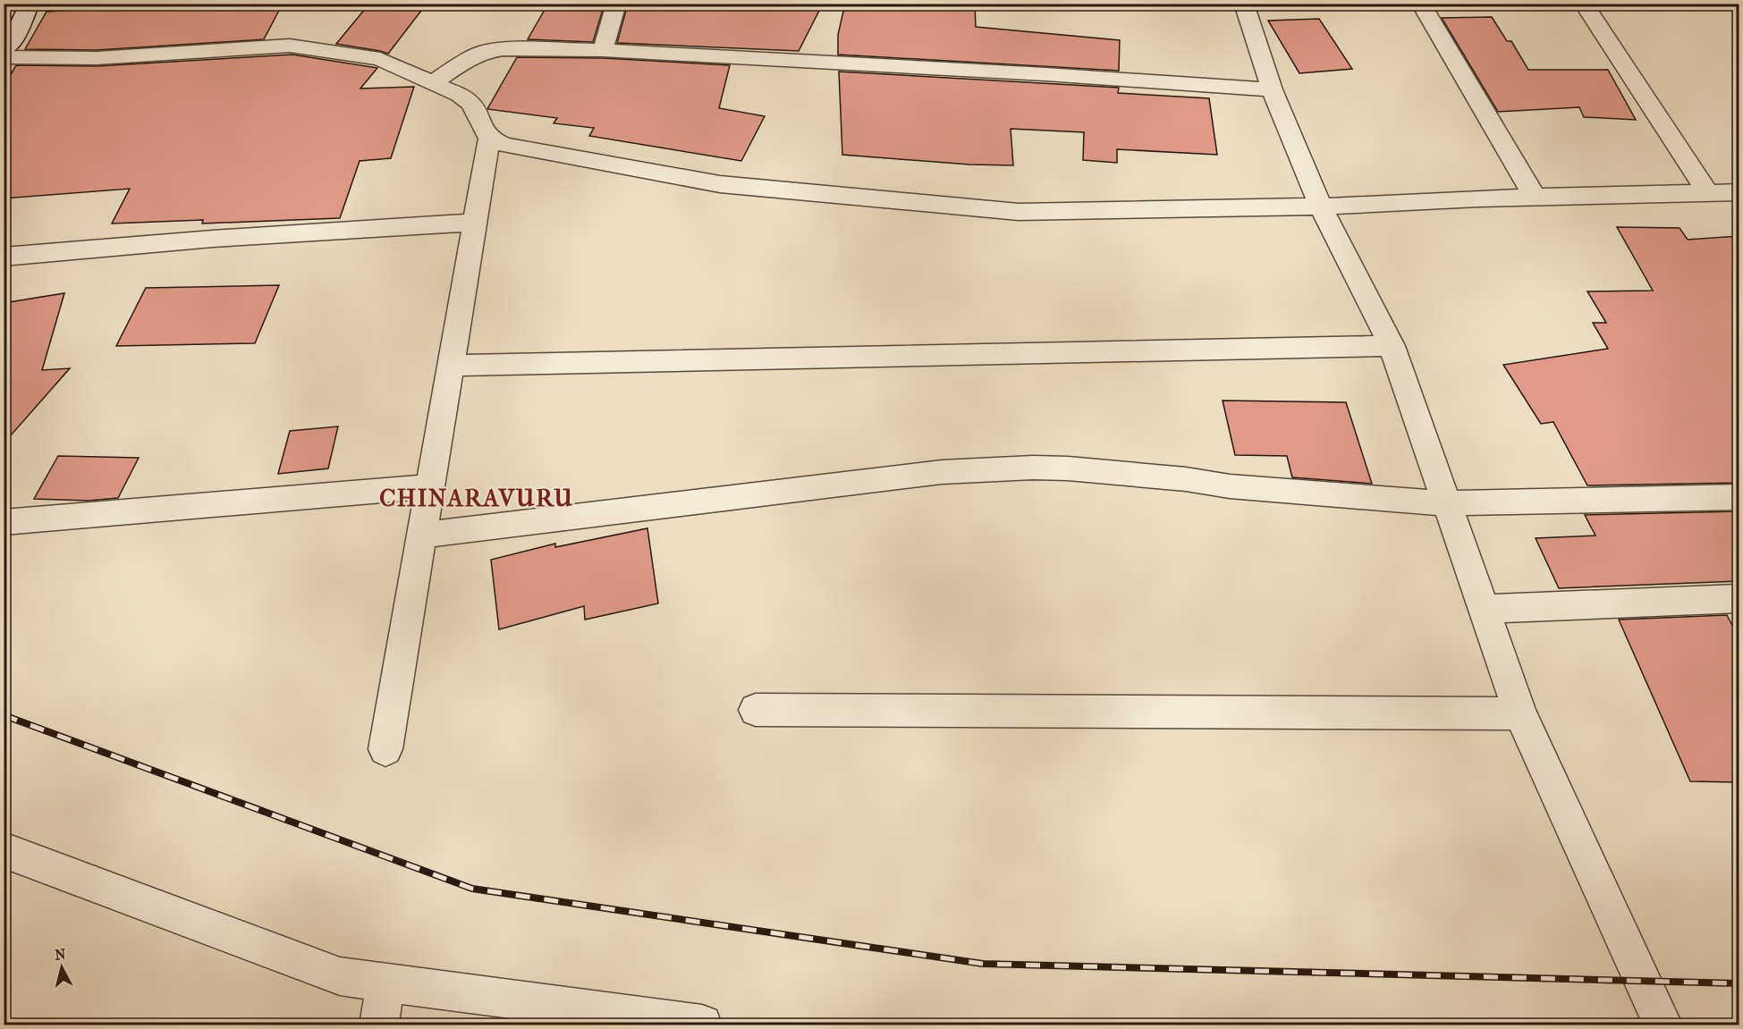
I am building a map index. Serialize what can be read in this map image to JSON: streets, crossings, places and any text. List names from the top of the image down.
{
  "districts": ["CHINARAVURU"],
  "north": "top"
}
